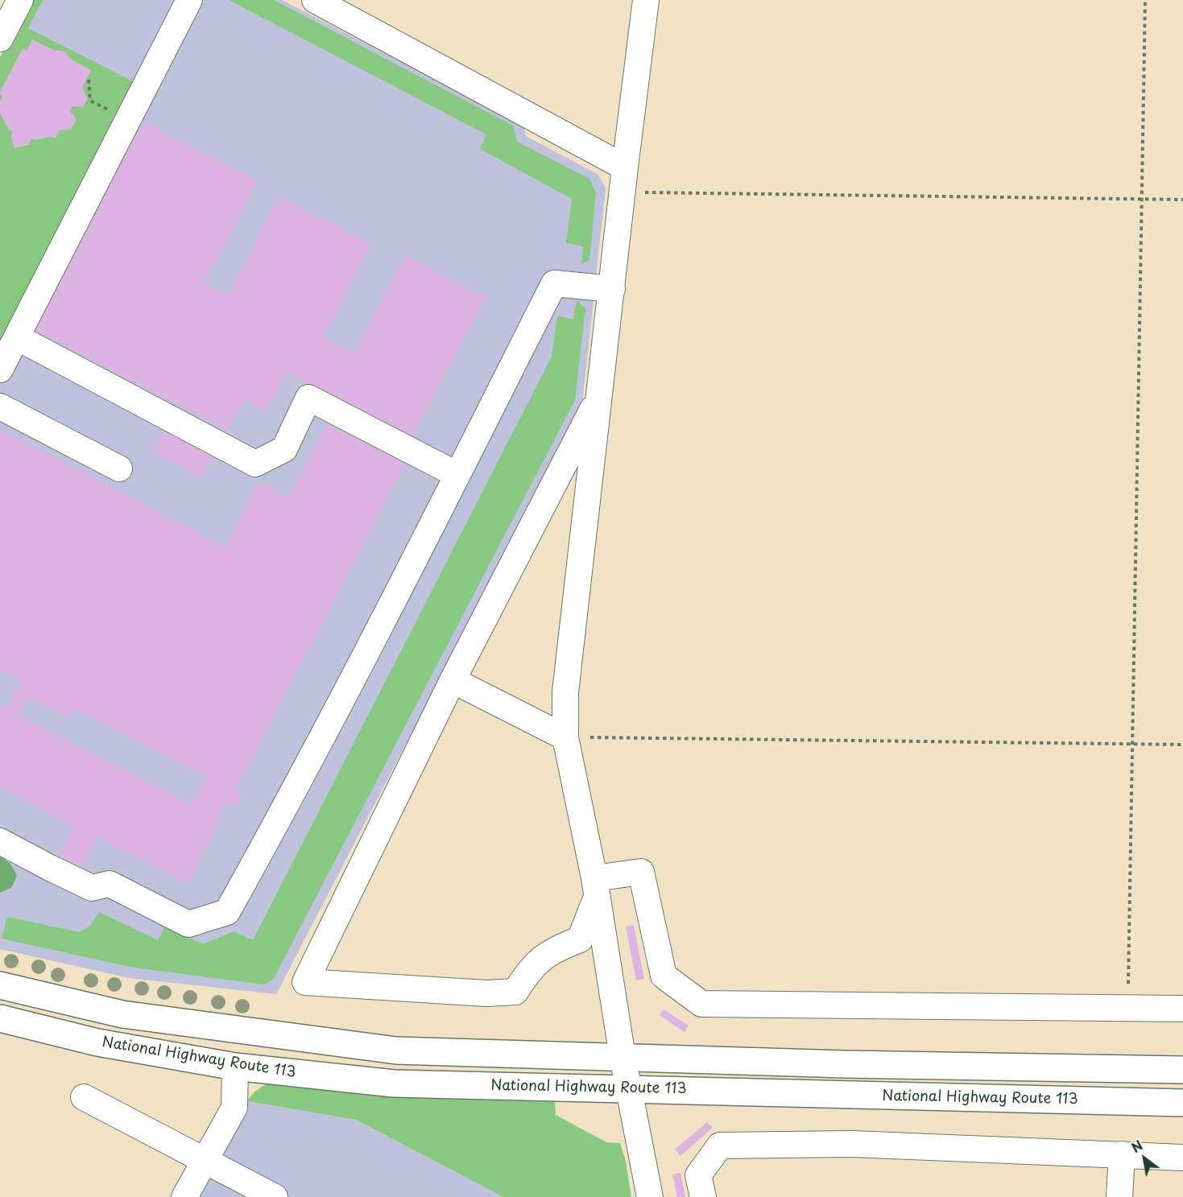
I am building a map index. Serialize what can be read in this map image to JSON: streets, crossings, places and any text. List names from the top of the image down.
{
  "streets": {
    "highway": ["National Highway Route 113"]
  },
  "north": "top left"
}
